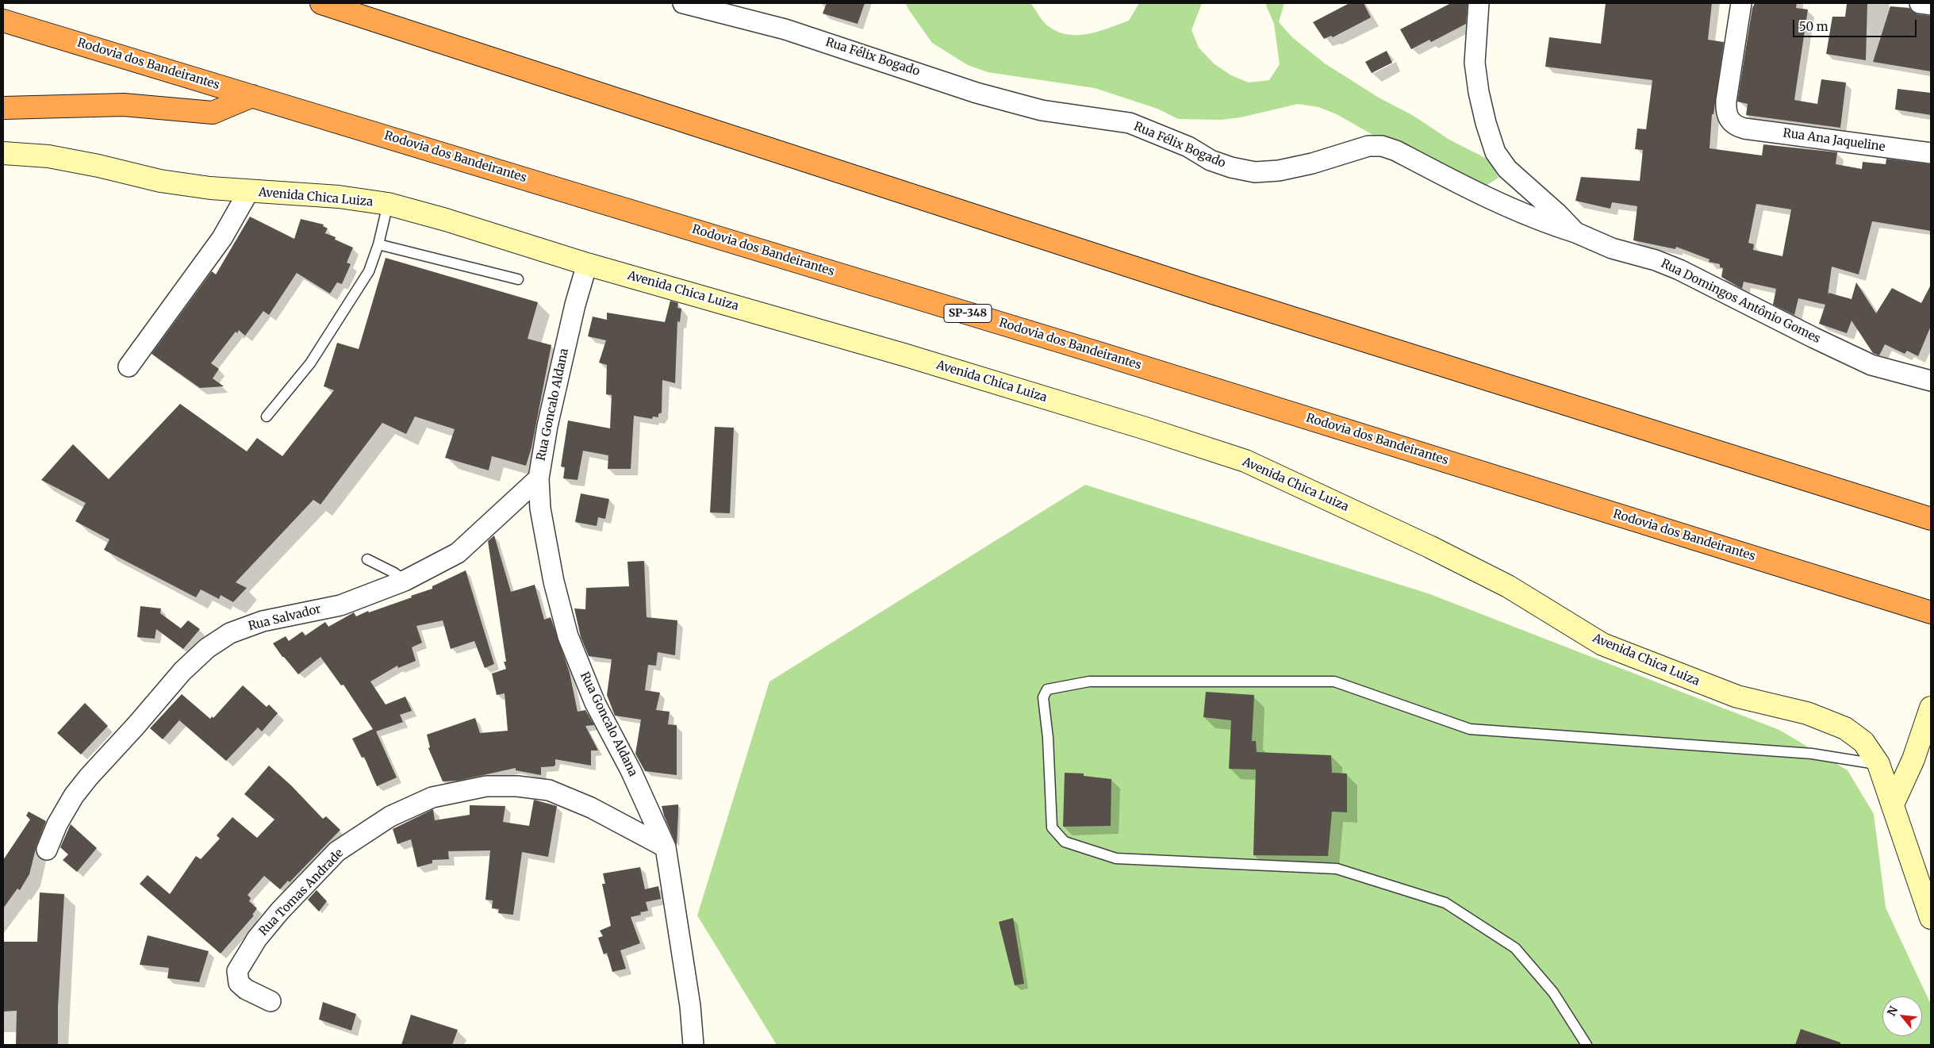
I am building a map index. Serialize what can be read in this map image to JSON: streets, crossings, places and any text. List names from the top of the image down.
{
  "streets": {
    "highway": ["Rodovia dos Bandeirantes", "SP-348"],
    "main road": ["Avenida Chica Luiza"],
    "street": [
      "Rua Félix Bogado",
      "Rua Ana Jaqueline",
      "Rua Domingos Antônio Gomes",
      "Rua Goncalo Aldana",
      "Rua Salvador",
      "Rua Tomas Andrade"
    ]
  },
  "crossings": [
    ["Rua Félix Bogado", "Rua Domingos Antônio Gomes"],
    ["Avenida Chica Luiza", "Rua Goncalo Aldana"],
    ["Rua Goncalo Aldana", "Rua Salvador"],
    ["Rua Goncalo Aldana", "Rua Tomas Andrade"]
  ],
  "scale_bar": "50 m",
  "north": "top left"
}
